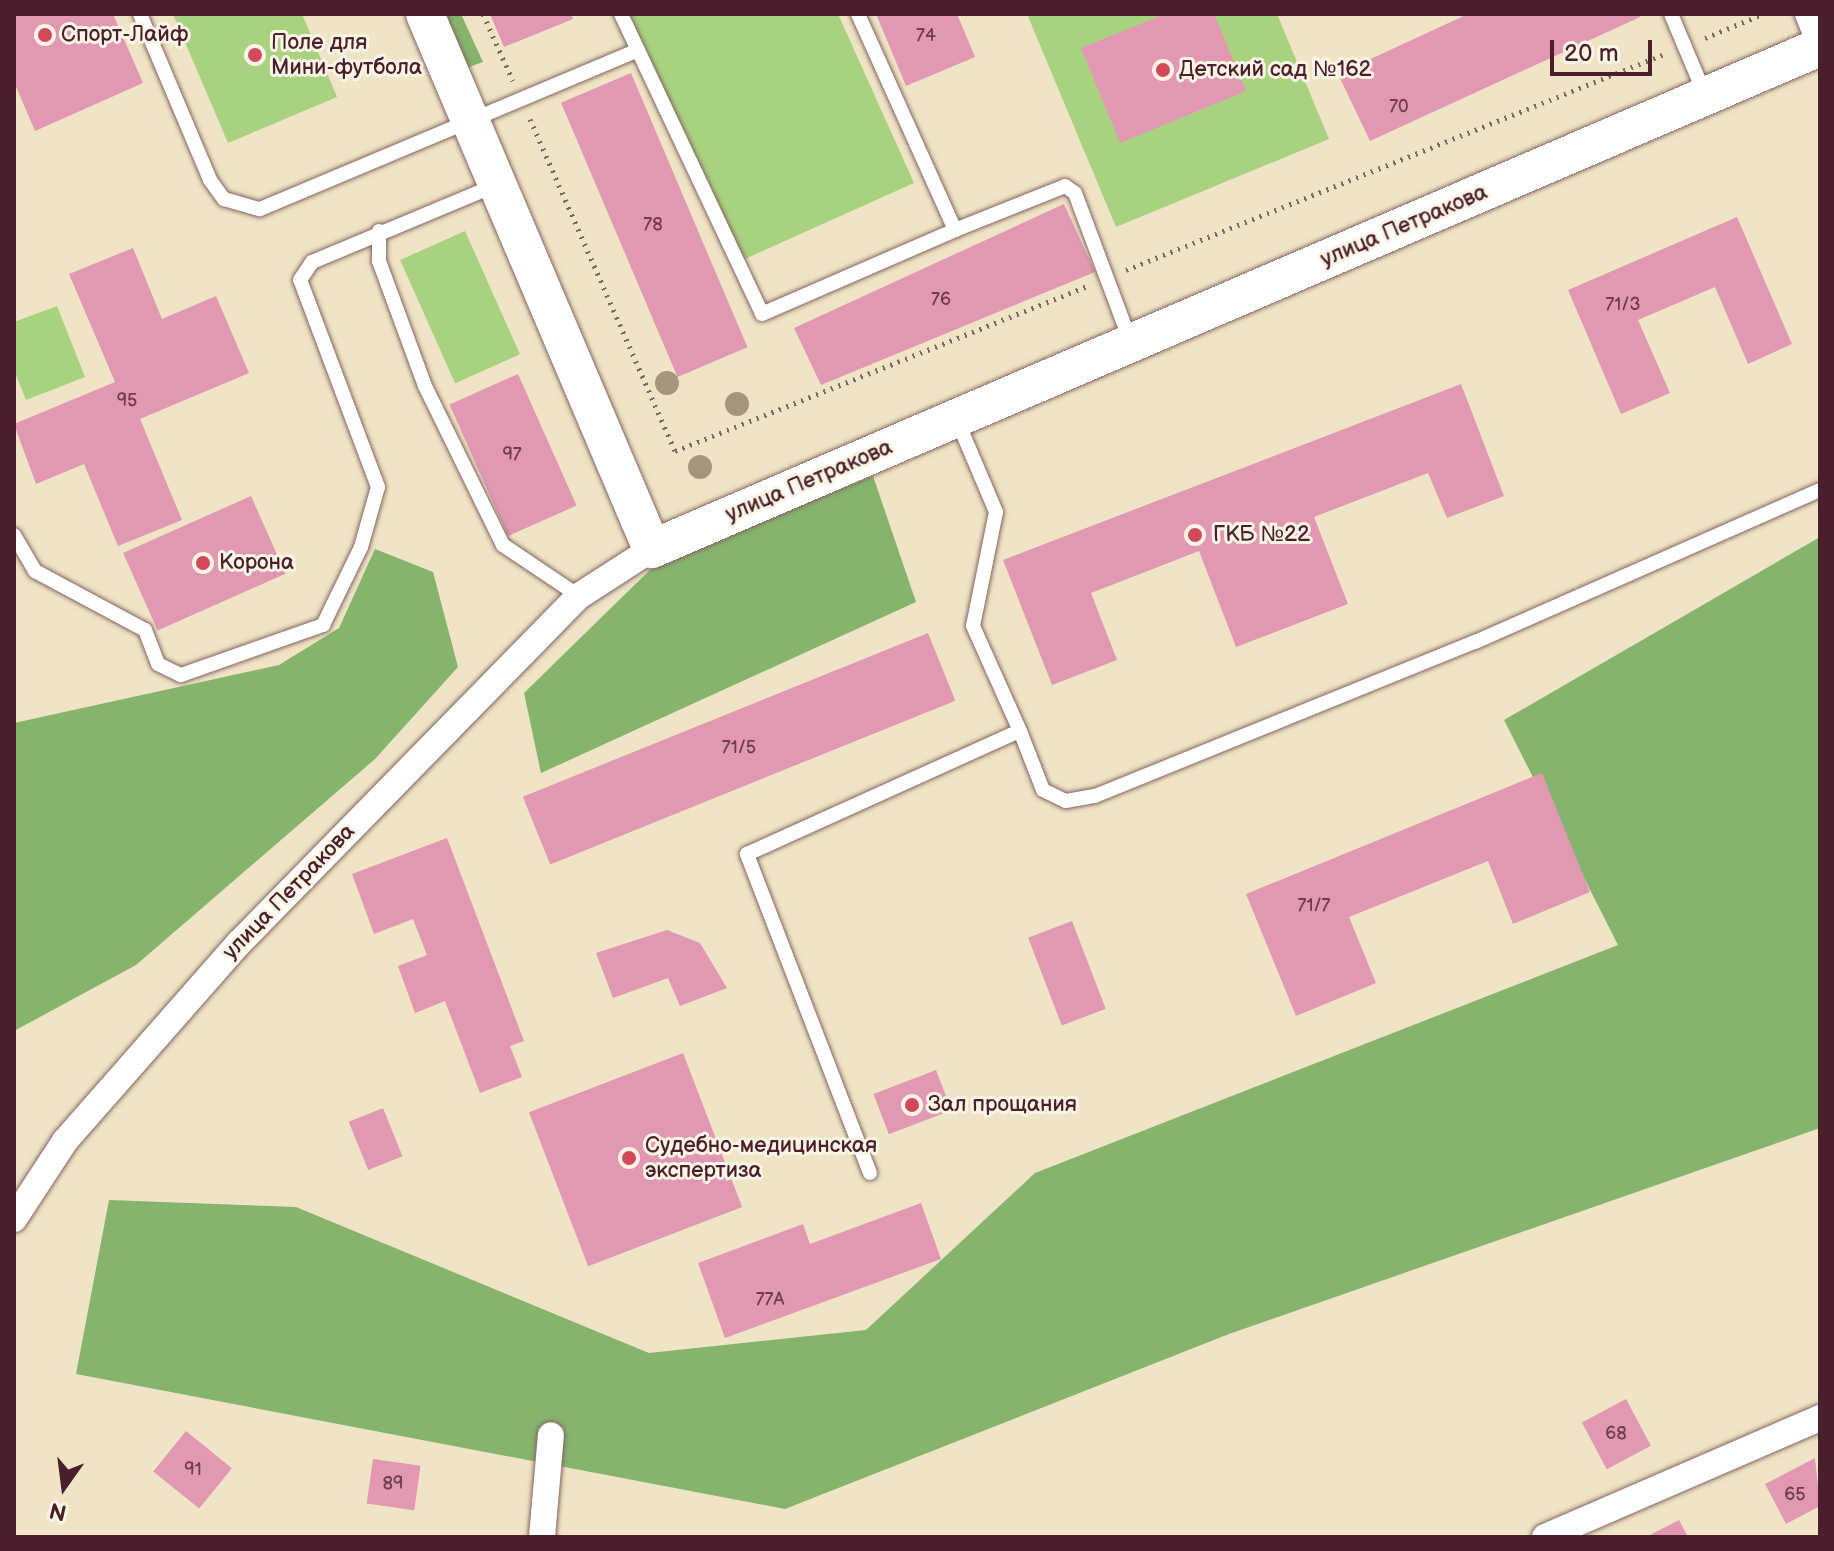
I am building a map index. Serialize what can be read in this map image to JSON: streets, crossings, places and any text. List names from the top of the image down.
{
  "streets": {
    "street": ["улица Петракова"]
  },
  "places": [
    "Спорт-Лайф",
    "Поле для Мини-футбола",
    "Детский сад №162",
    "ГКБ №22",
    "Корона",
    "Зал прощания",
    "Судебно-медицинская экспертиза"
  ],
  "house_numbers": [
    "74",
    "70",
    "78",
    "76",
    "71/3",
    "95",
    "97",
    "71/5",
    "71/7",
    "77А",
    "68",
    "91",
    "89",
    "65"
  ],
  "scale_bar": "20 m",
  "north": "bottom"
}
